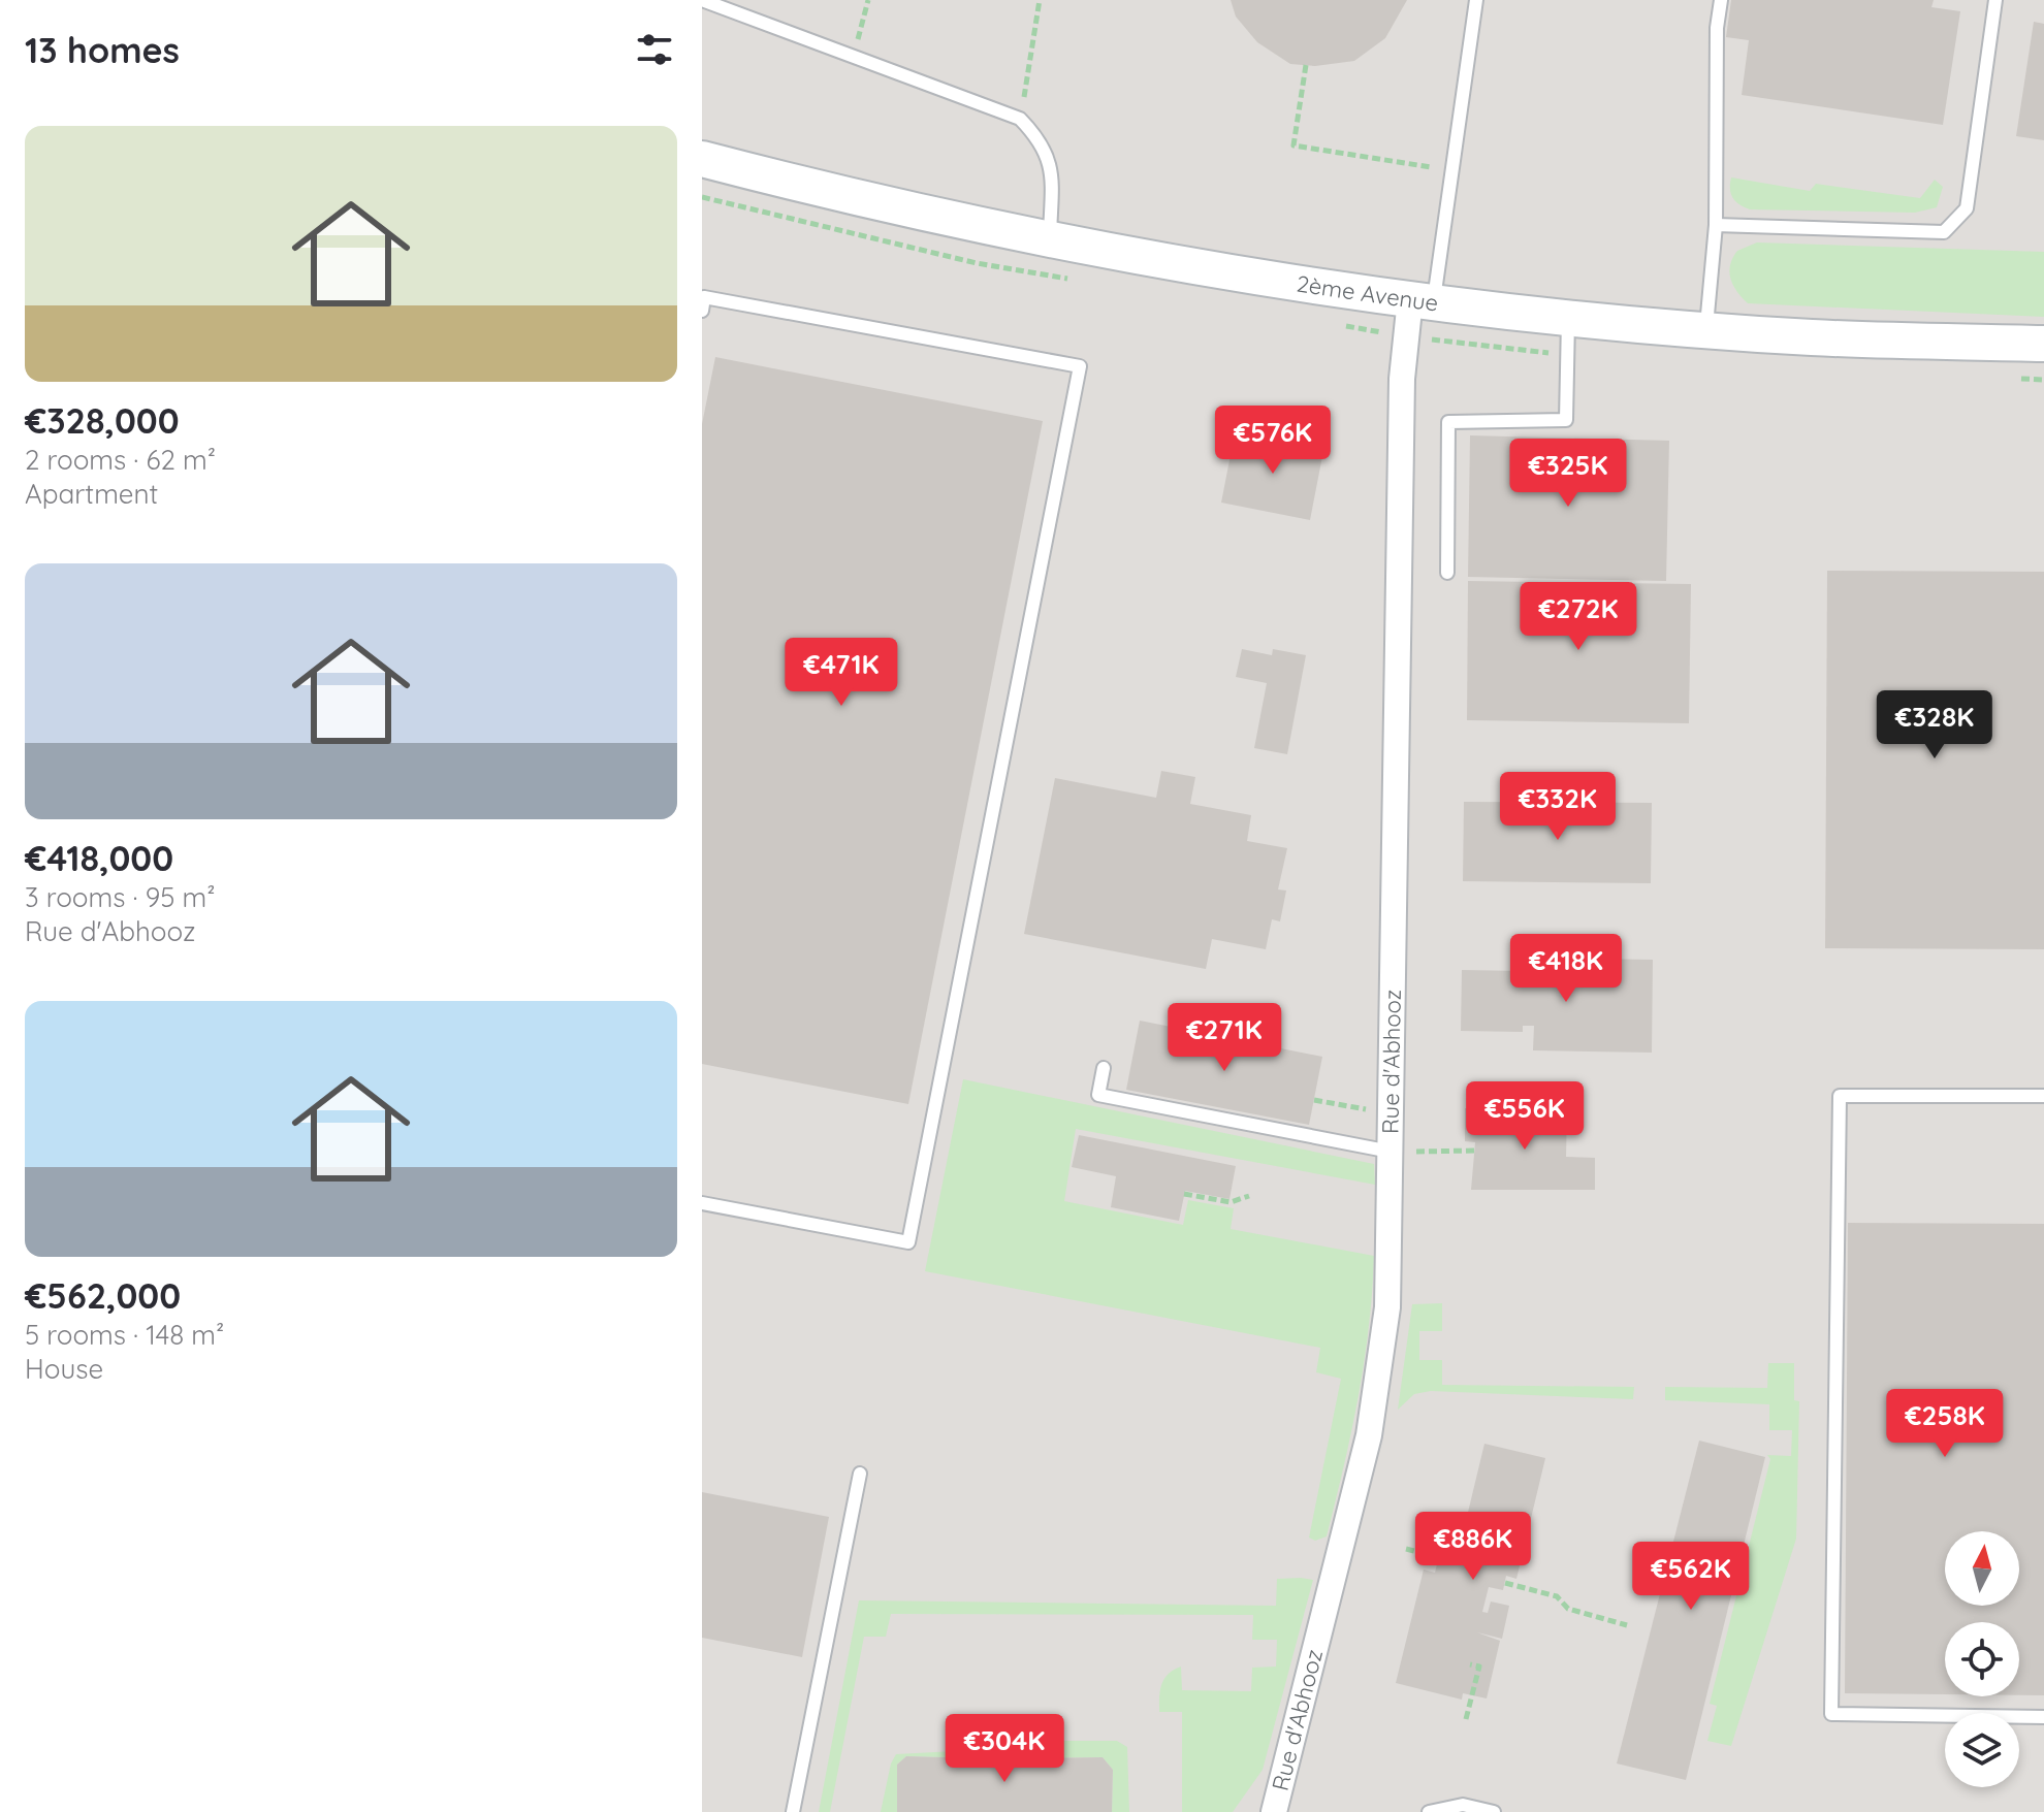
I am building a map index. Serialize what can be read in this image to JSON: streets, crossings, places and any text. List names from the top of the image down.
{
  "streets": {
    "street": ["2ème Avenue", "Rue d'Abhooz"]
  },
  "crossings": [
    ["2ème Avenue", "Rue d'Abhooz"]
  ],
  "north": "top",
  "page": {
    "heading": "13 homes",
    "list": [
      {
        "name": "€328,000",
        "note": "2 rooms · 62 m² · Apartment"
      },
      {
        "name": "€418,000",
        "note": "3 rooms · 95 m² · Rue d'Abhooz"
      },
      {
        "name": "€562,000",
        "note": "5 rooms · 148 m² · House"
      }
    ],
    "price": [
      "€576K",
      "€325K",
      "€272K",
      "€471K",
      "€328K",
      "€332K",
      "€418K",
      "€271K",
      "€556K",
      "€258K",
      "€886K",
      "€562K",
      "€304K"
    ]
  }
}
